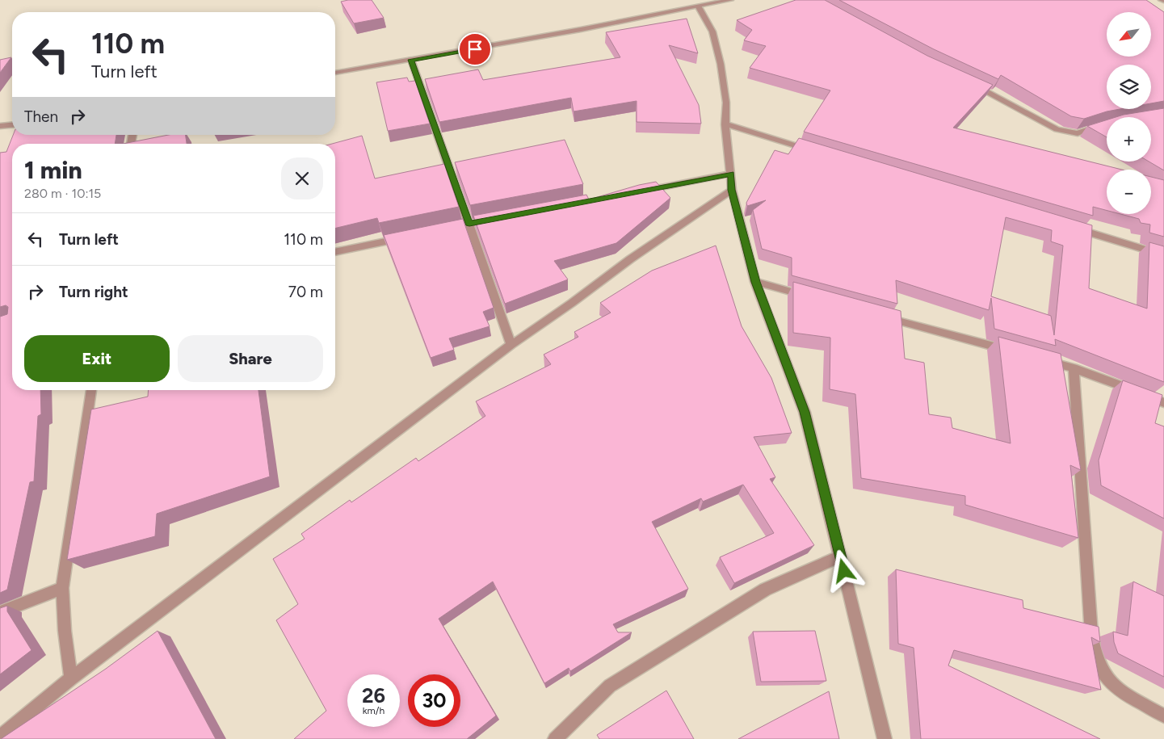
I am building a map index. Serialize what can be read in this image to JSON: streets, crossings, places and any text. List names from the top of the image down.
{
  "north": "bottom left",
  "page": {
    "map_buttons": ["+", "−"],
    "turn": ["110 m", "Turn left"],
    "then": "Then",
    "heading": ["1 min", "280 m · 10:15"],
    "list": [
      {
        "name": "Turn left",
        "value": "110 m"
      },
      {
        "name": "Turn right",
        "value": "70 m"
      }
    ],
    "buttons": ["Exit", "Share"],
    "speed": "26 km/h",
    "limit": "30"
  }
}
